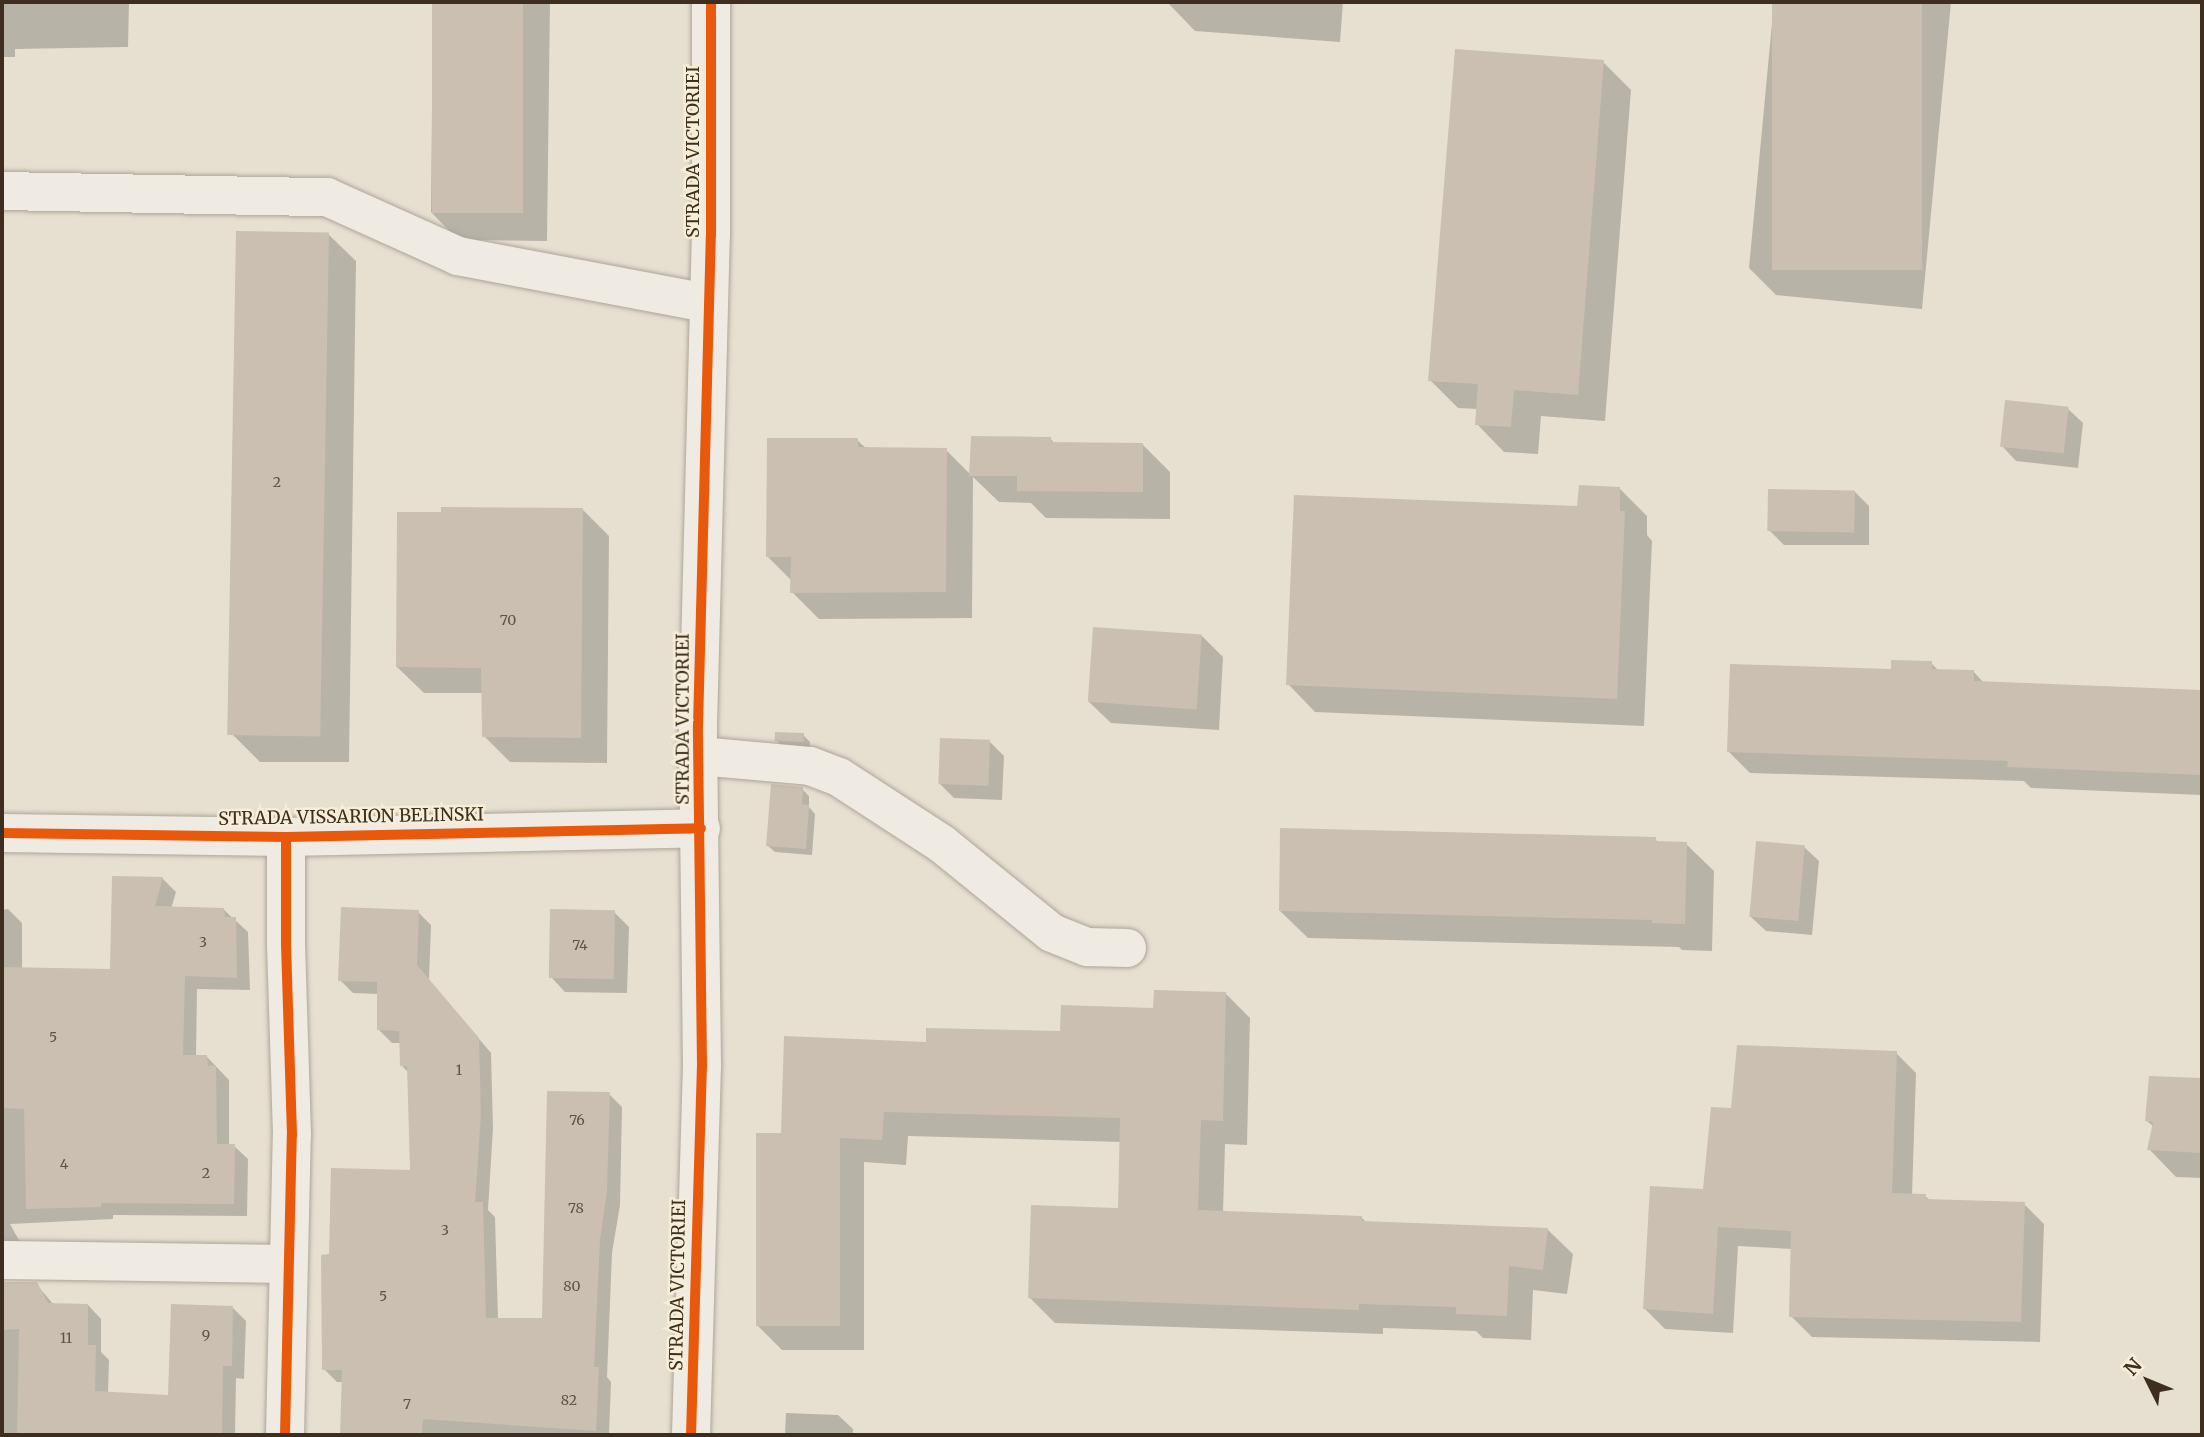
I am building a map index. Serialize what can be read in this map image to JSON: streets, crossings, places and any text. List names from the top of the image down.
{
  "streets": {
    "street": ["STRADA VICTORIEI", "STRADA VISSARION BELINSKI"]
  },
  "crossings": [
    ["STRADA VICTORIEI", "STRADA VISSARION BELINSKI"]
  ],
  "house_numbers": [
    "2",
    "70",
    "3",
    "74",
    "5",
    "1",
    "76",
    "4",
    "2",
    "78",
    "3",
    "80",
    "5",
    "9",
    "11",
    "82",
    "7"
  ],
  "north": "top left"
}
